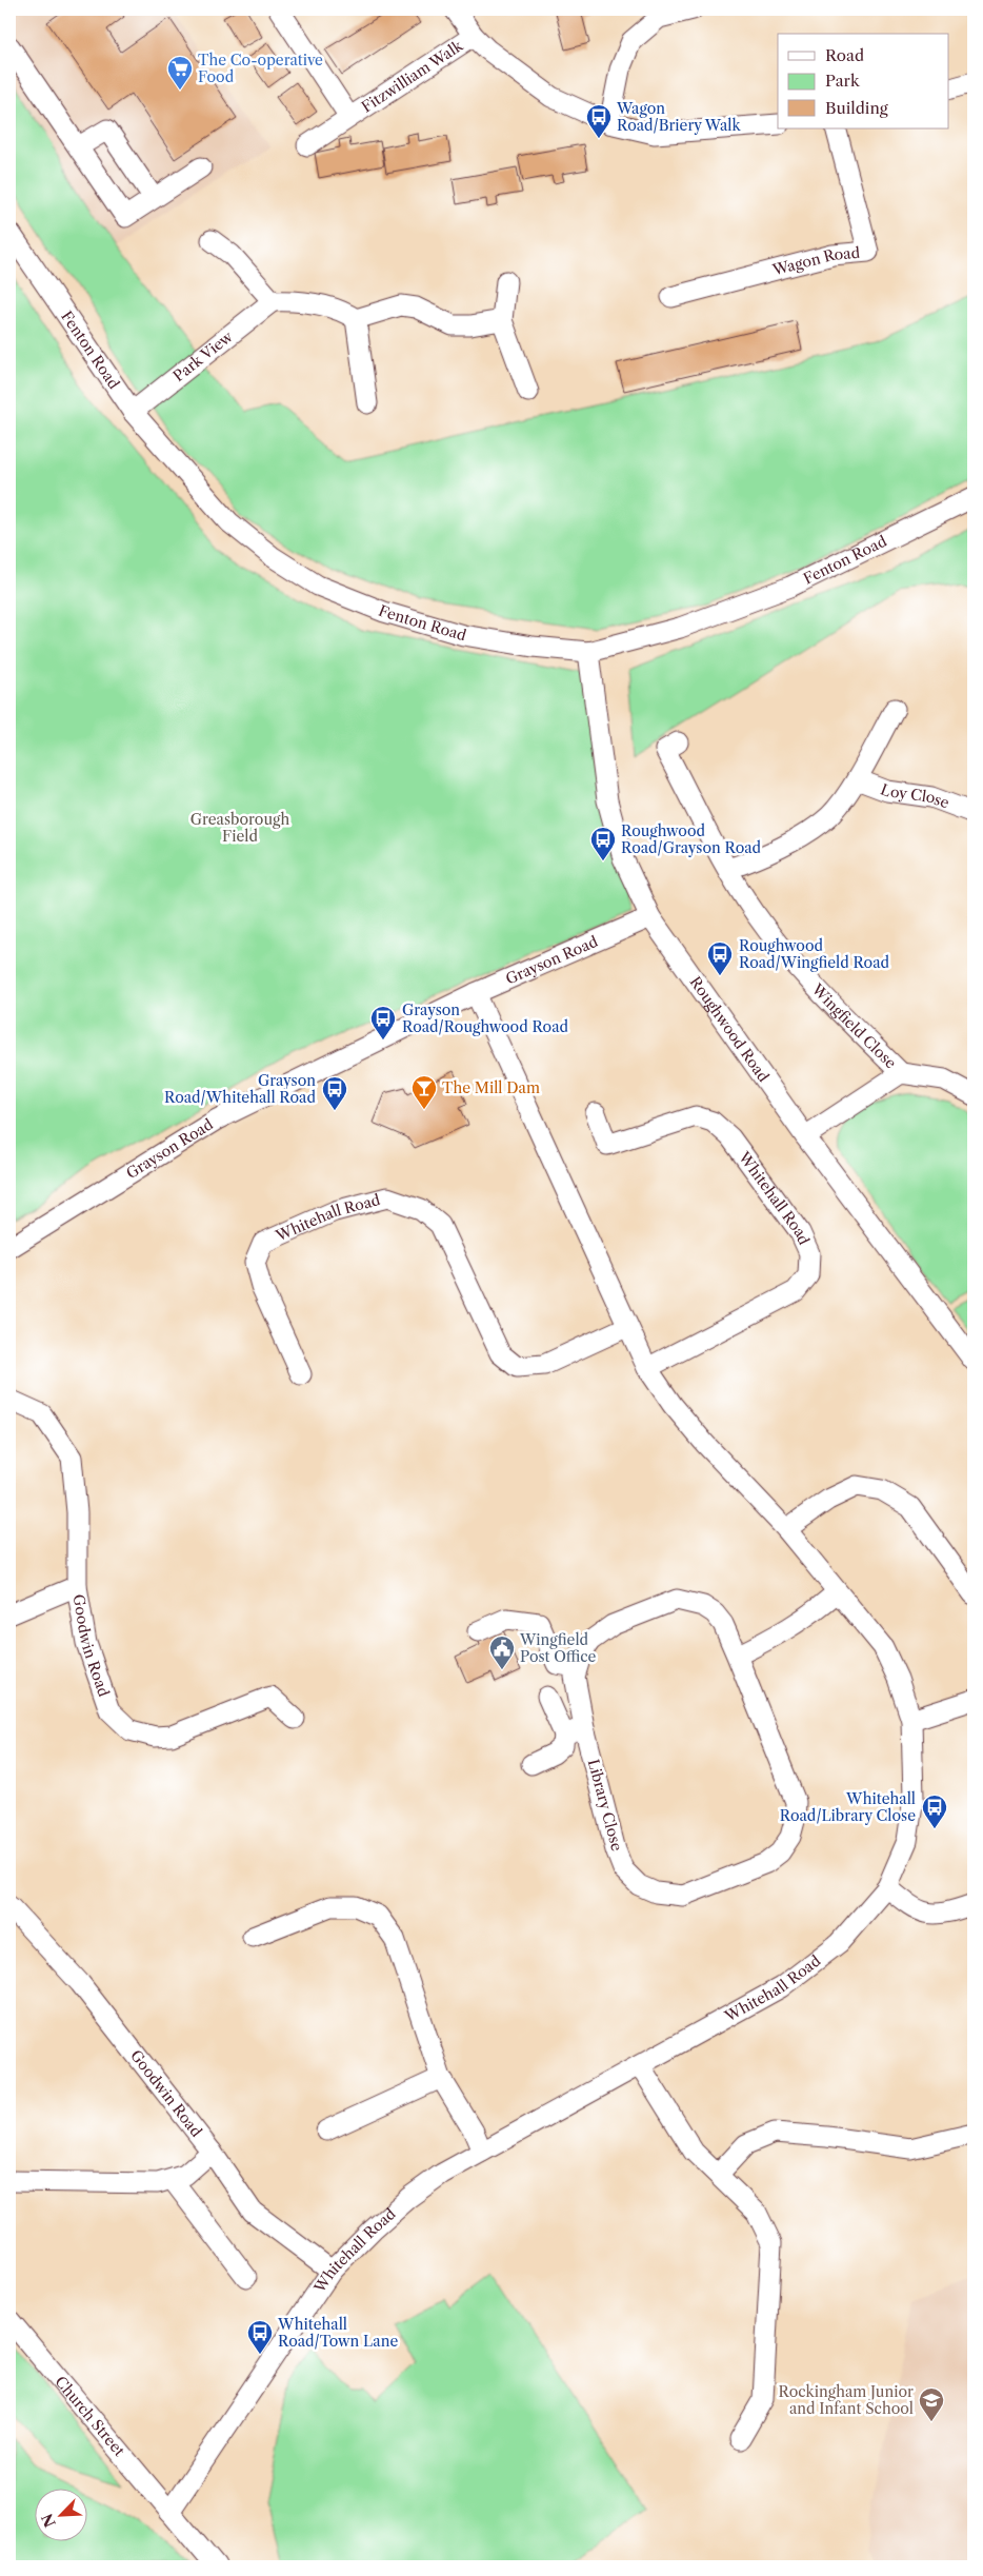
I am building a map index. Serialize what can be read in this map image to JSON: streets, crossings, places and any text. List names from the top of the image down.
{
  "streets": {
    "street": [
      "Fitzwilliam Walk",
      "Wagon Road",
      "Fenton Road",
      "Park View",
      "Loy Close",
      "Grayson Road",
      "Wingfield Close",
      "Roughwood Road",
      "Whitehall Road",
      "Goodwin Road",
      "Library Close",
      "Church Street"
    ]
  },
  "crossings": [
    ["Fenton Road", "Park View"],
    ["Fenton Road", "Roughwood Road"],
    ["Grayson Road", "Roughwood Road"],
    ["Grayson Road", "Whitehall Road"],
    ["Whitehall Road", "Goodwin Road"],
    ["Whitehall Road", "Church Street"]
  ],
  "parks": ["Greasborough Field"],
  "places": {
    "supermarket": ["The Co-operative Food"],
    "bus stop": [
      "Wagon Road/Briery Walk",
      "Roughwood Road/Grayson Road",
      "Roughwood Road/Wingfield Road",
      "Grayson Road/Roughwood Road",
      "Grayson Road/Whitehall Road",
      "Whitehall Road/Library Close",
      "Whitehall Road/Town Lane"
    ],
    "bar": ["The Mill Dam"],
    "public building": ["Wingfield Post Office"],
    "school or university": ["Rockingham Junior and Infant School"]
  },
  "legend": ["Road", "Park", "Building"],
  "north": "bottom left"
}
